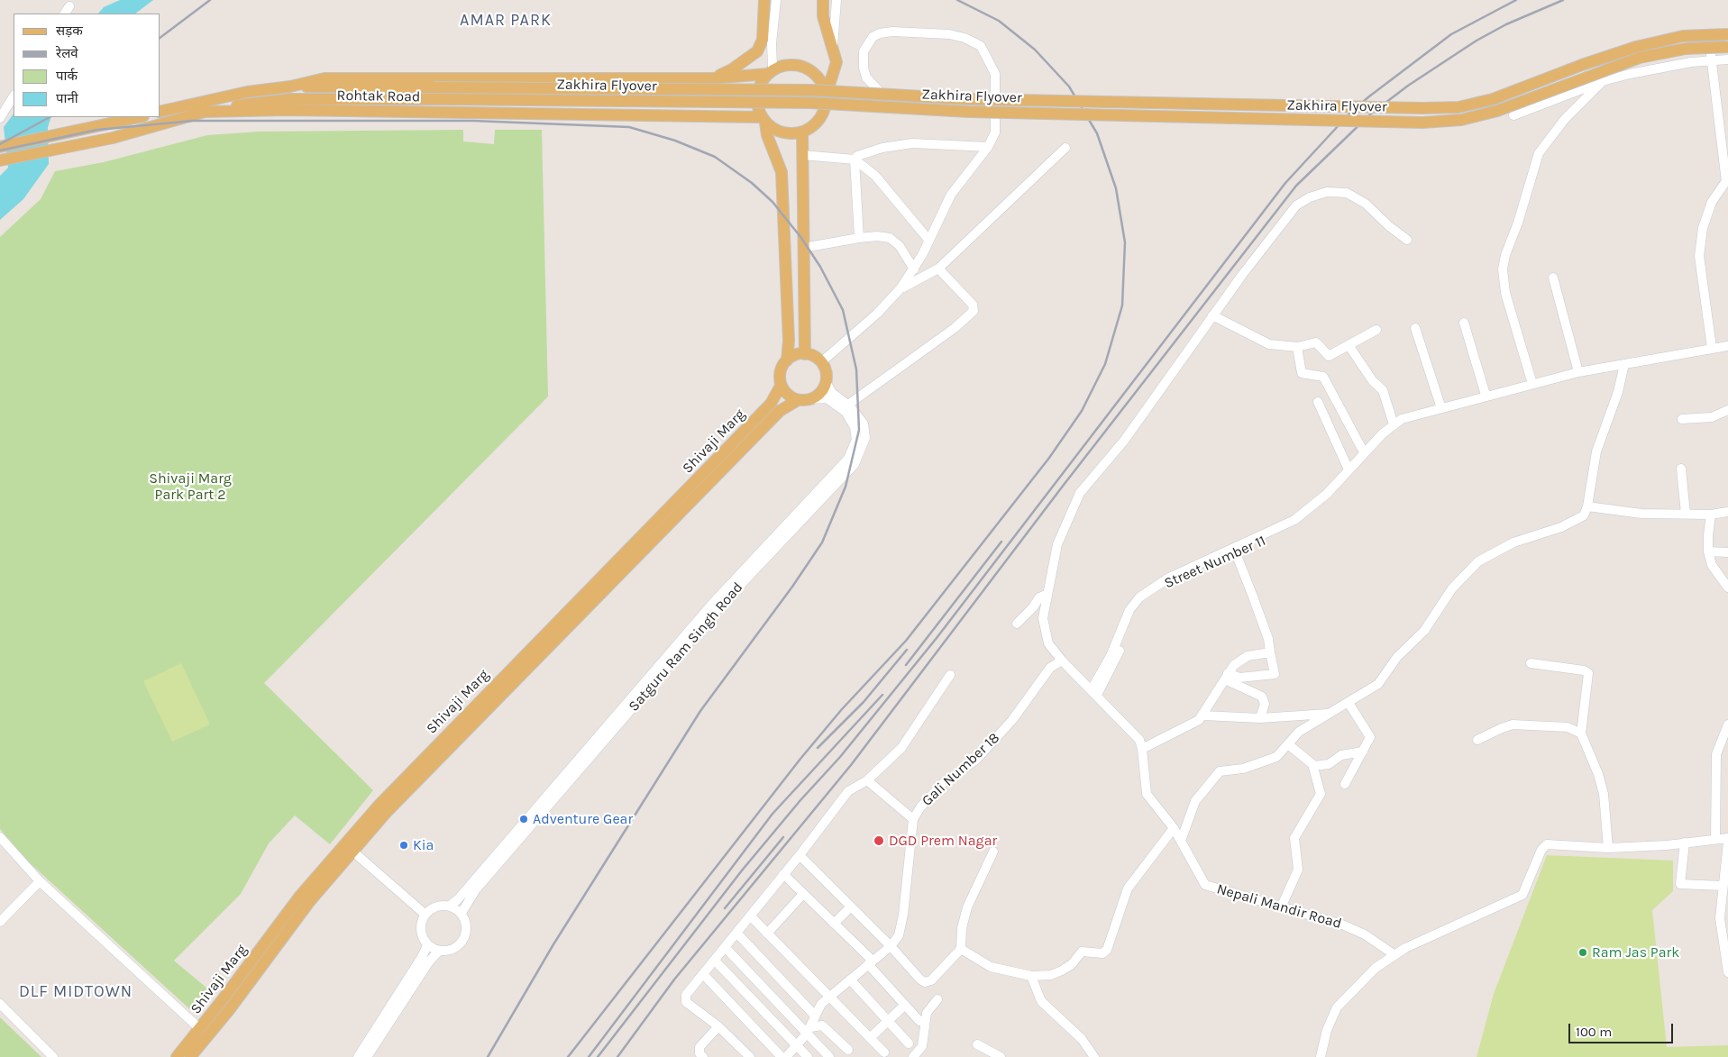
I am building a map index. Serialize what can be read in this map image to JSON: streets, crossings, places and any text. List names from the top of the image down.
{
  "streets": {
    "main road": ["Zakhira Flyover", "Rohtak Road", "Shivaji Marg"],
    "street": [
      "Street Number 11",
      "Satguru Ram Singh Road",
      "Gali Number 18",
      "Nepali Mandir Road"
    ]
  },
  "crossings": [
    ["Zakhira Flyover", "Rohtak Road"],
    ["Shivaji Marg", "Satguru Ram Singh Road"],
    ["Street Number 11", "Nepali Mandir Road"],
    ["Gali Number 18", "Nepali Mandir Road"]
  ],
  "districts": ["AMAR PARK", "DLF MIDTOWN"],
  "parks": ["Shivaji Marg Park Part 2"],
  "places": [
    "Adventure Gear",
    "DGD Prem Nagar",
    "Kia",
    "Ram Jas Park"
  ],
  "legend": [
    "सड़क",
    "रेलवे",
    "पार्क",
    "पानी"
  ],
  "scale_bar": "100 m"
}
